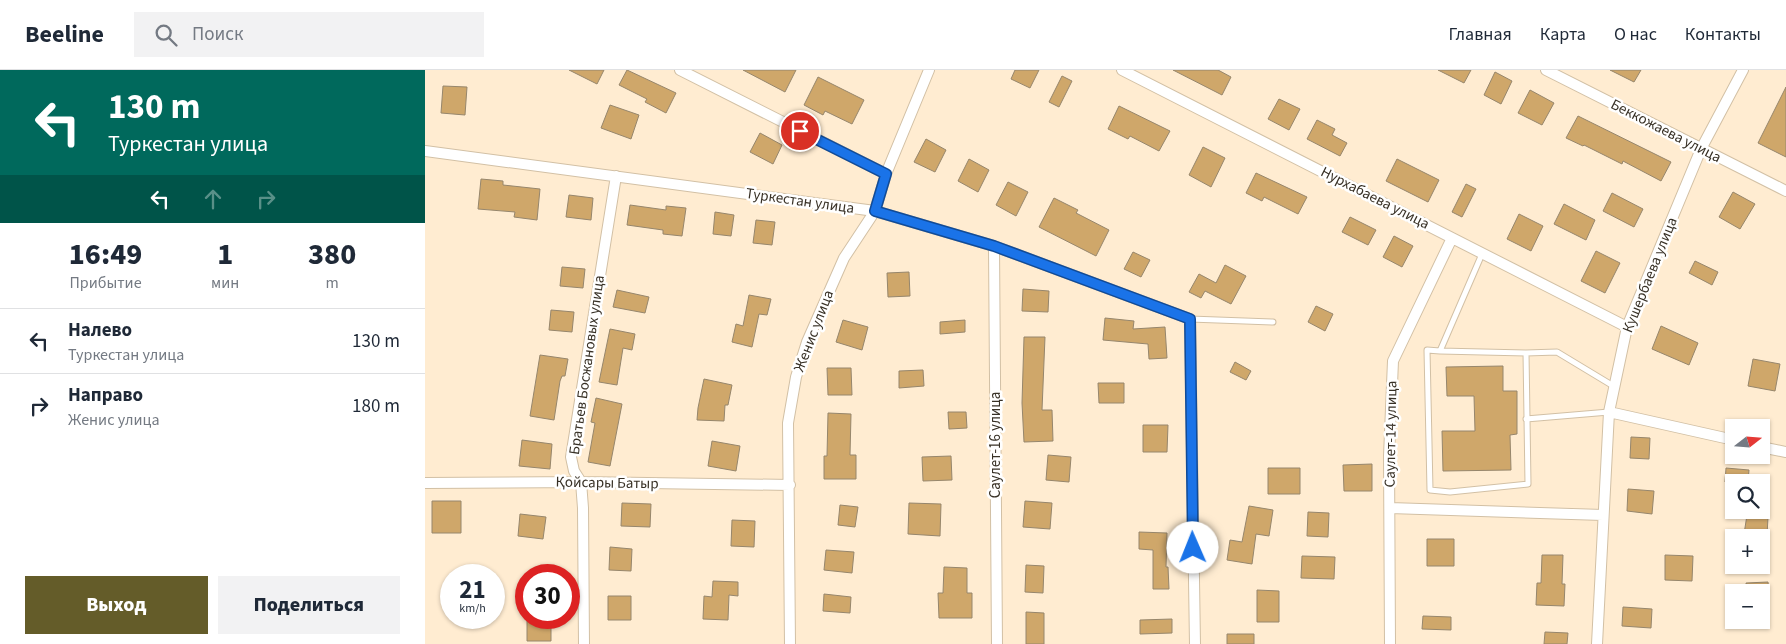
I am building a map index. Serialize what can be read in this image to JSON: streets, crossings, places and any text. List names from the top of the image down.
{
  "streets": {
    "street": [
      "Беккожаева улица",
      "Нурхабаева улица",
      "Туркестан улица",
      "Кушербаева улица",
      "Женис улица",
      "Братьев Босжановых улица",
      "Саулет-14 улица",
      "Саулет-16 улица",
      "Қойсары Батыр"
    ]
  },
  "crossings": [
    ["Беккожаева улица", "Кушербаева улица"],
    ["Нурхабаева улица", "Кушербаева улица"],
    ["Нурхабаева улица", "Саулет-14 улица"],
    ["Туркестан улица", "Женис улица"],
    ["Туркестан улица", "Братьев Босжановых улица"],
    ["Туркестан улица", "Саулет-16 улица"],
    ["Женис улица", "Қойсары Батыр"],
    ["Братьев Босжановых улица", "Қойсары Батыр"]
  ],
  "north": "right",
  "page": {
    "header": "Beeline",
    "search": "Поиск",
    "nav": [
      "Главная",
      "Карта",
      "О нас",
      "Контакты"
    ],
    "turn": ["130 m", "Туркестан улица"],
    "eta": [
      "16:49",
      "Прибытие",
      "1",
      "мин",
      "380",
      "m"
    ],
    "list": [
      {
        "name": "Налево",
        "note": "Туркестан улица",
        "value": "130 m"
      },
      {
        "name": "Направо",
        "note": "Женис улица",
        "value": "180 m"
      }
    ],
    "map_buttons": ["+", "−"],
    "speed": "21 km/h",
    "limit": "30",
    "buttons": ["Выход", "Поделиться"]
  }
}
